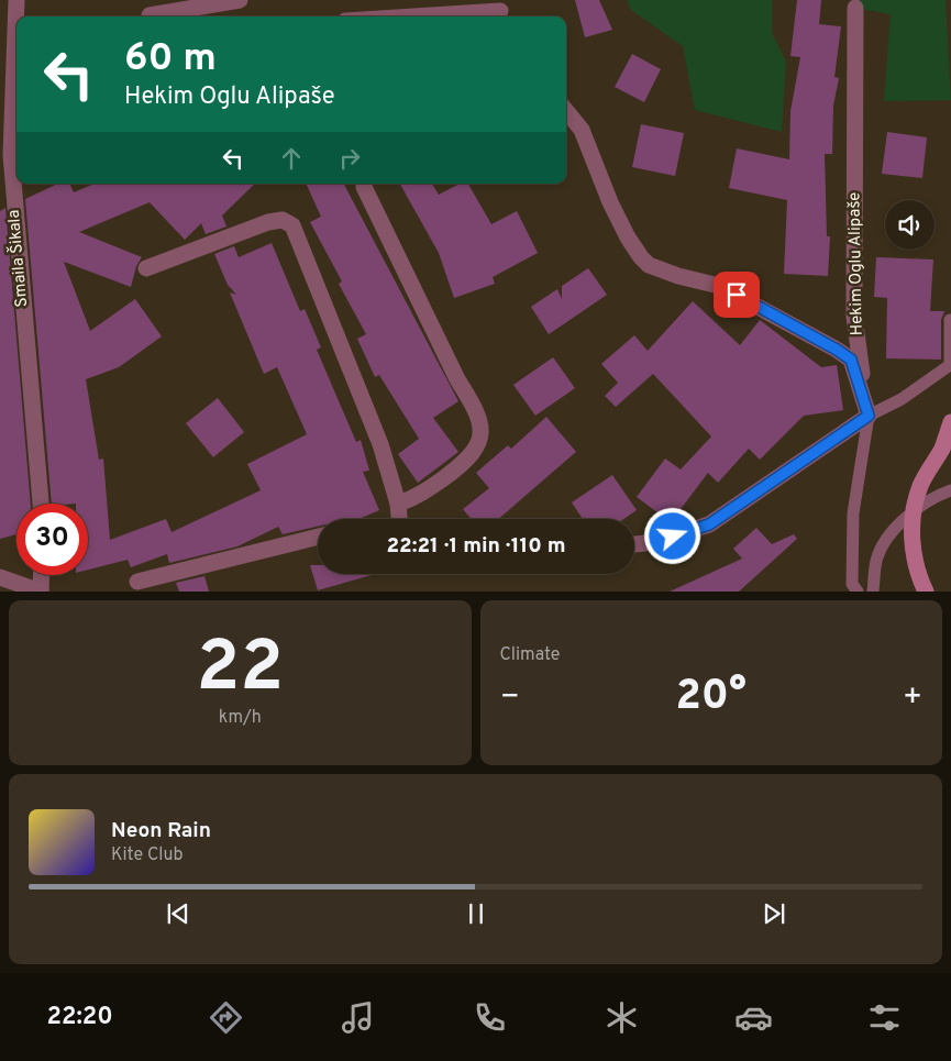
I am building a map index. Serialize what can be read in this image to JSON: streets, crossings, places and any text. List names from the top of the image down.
{
  "streets": {
    "street": ["Smaila Šikala", "Hekim Oglu Alipaše"]
  },
  "page": {
    "turn": ["60 m", "Hekim Oglu Alipaše"],
    "limit": "30",
    "trip": "22:21 · 1 min · 110 m",
    "tile": [
      ["22", "km/h"],
      "Climate"
    ],
    "heat": ["−", "20°", "+"],
    "song": ["Neon Rain", "Kite Club"],
    "tabs": "22:20"
  }
}
